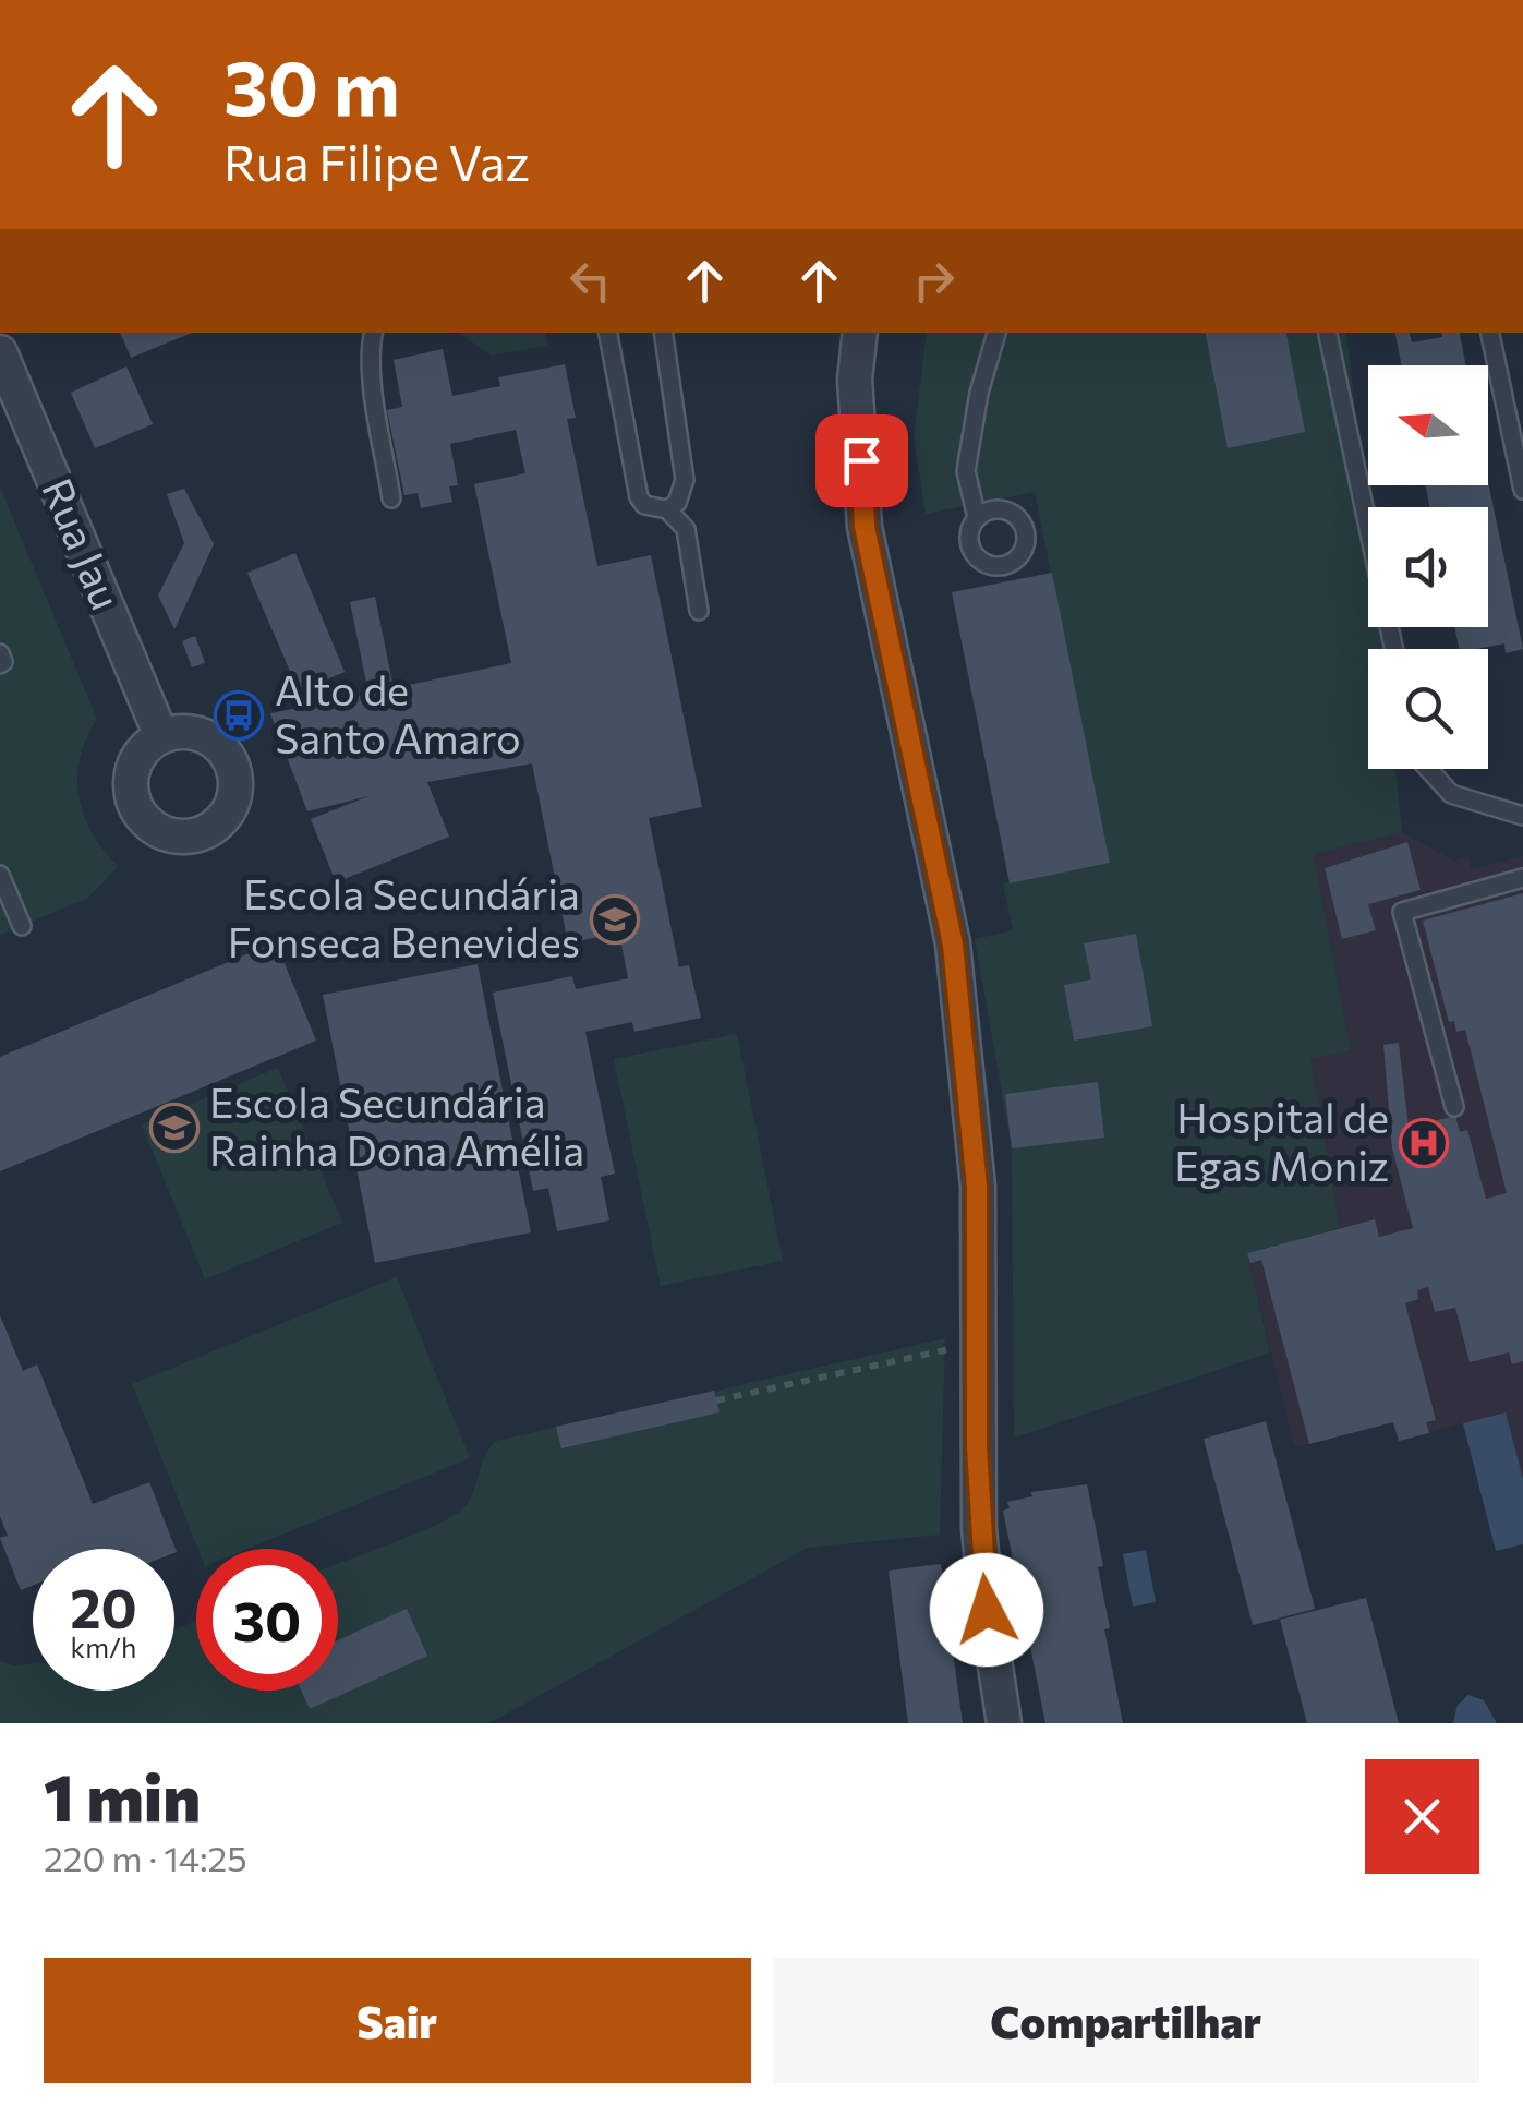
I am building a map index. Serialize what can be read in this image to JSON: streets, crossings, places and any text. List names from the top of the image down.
{
  "streets": {
    "street": ["Rua Jau"]
  },
  "places": {
    "bus stop": ["Alto de Santo Amaro"],
    "school or university": ["Escola Secundária Fonseca Benevides", "Escola Secundária Rainha Dona Amélia"],
    "hospital": ["Hospital de Egas Moniz"]
  },
  "north": "left",
  "page": {
    "turn": ["30 m", "Rua Filipe Vaz"],
    "speed": "20 km/h",
    "limit": "30",
    "heading": ["1 min", "220 m · 14:25"],
    "buttons": ["Sair", "Compartilhar"]
  }
}
